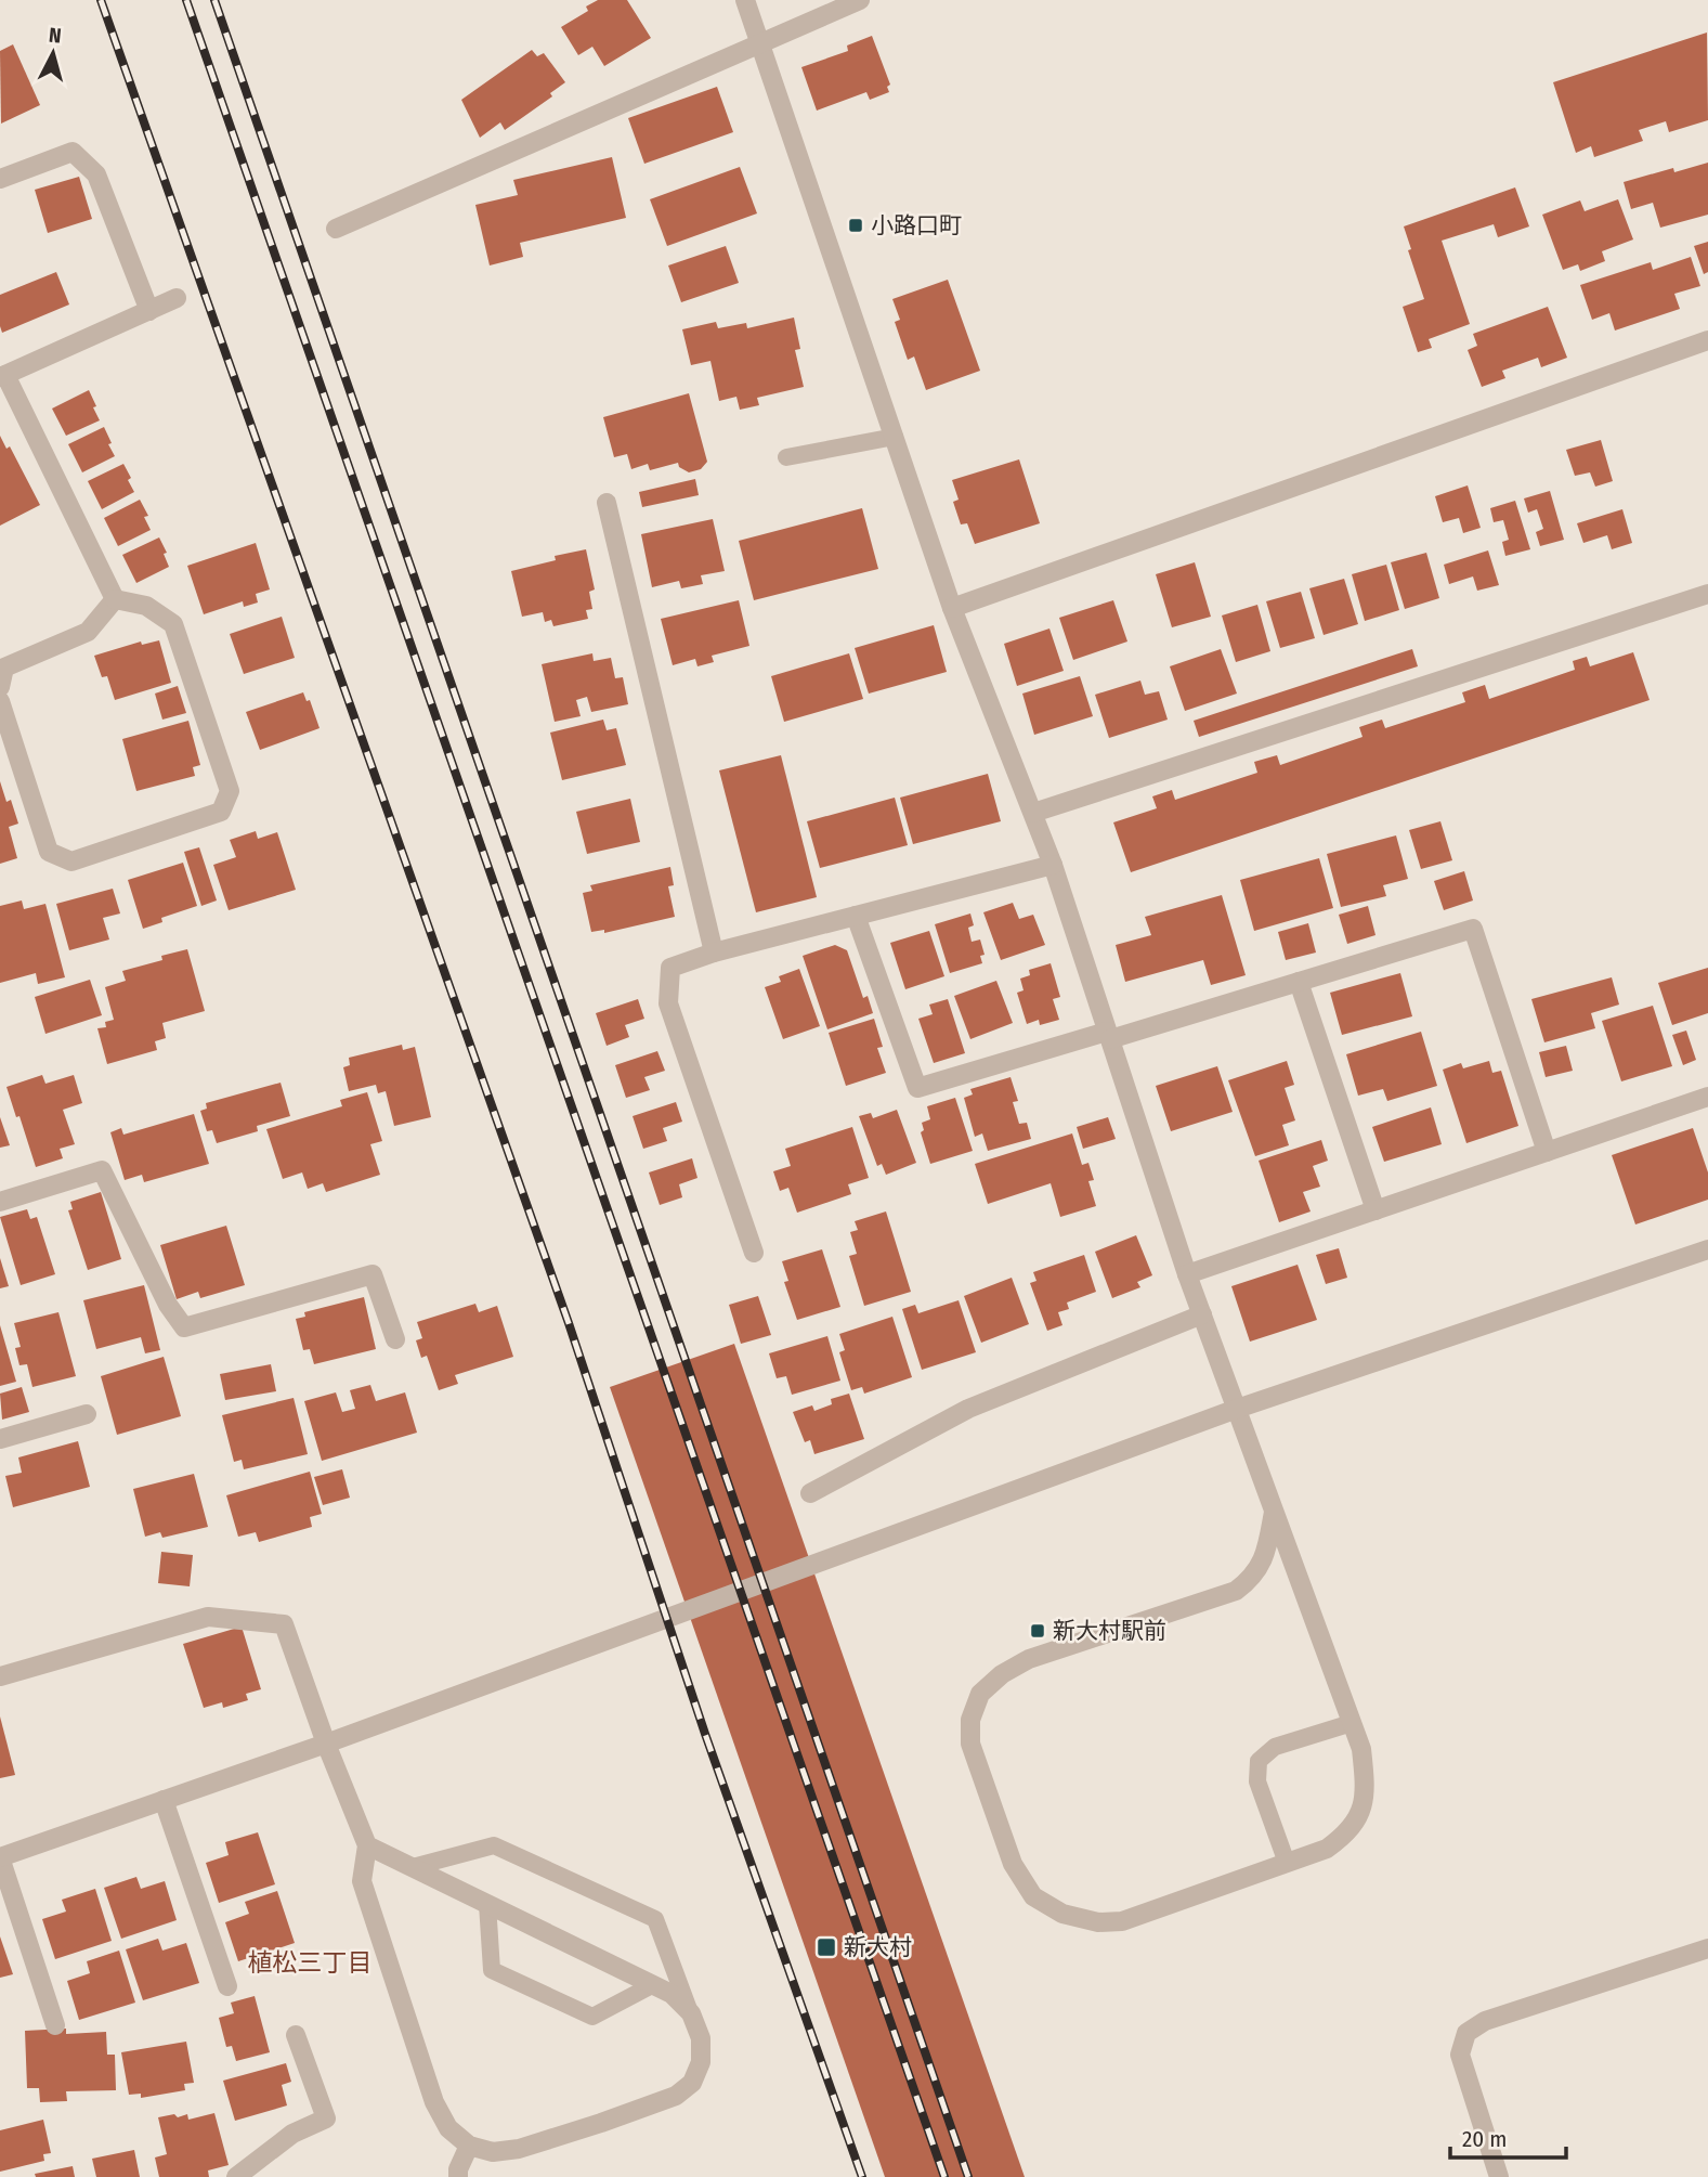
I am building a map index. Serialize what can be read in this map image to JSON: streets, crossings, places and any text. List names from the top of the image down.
{
  "districts": ["植松三丁目"],
  "places": {
    "transit": ["小路口町", "新大村駅前", "新大村"]
  },
  "scale_bar": "20 m",
  "north": "top"
}
